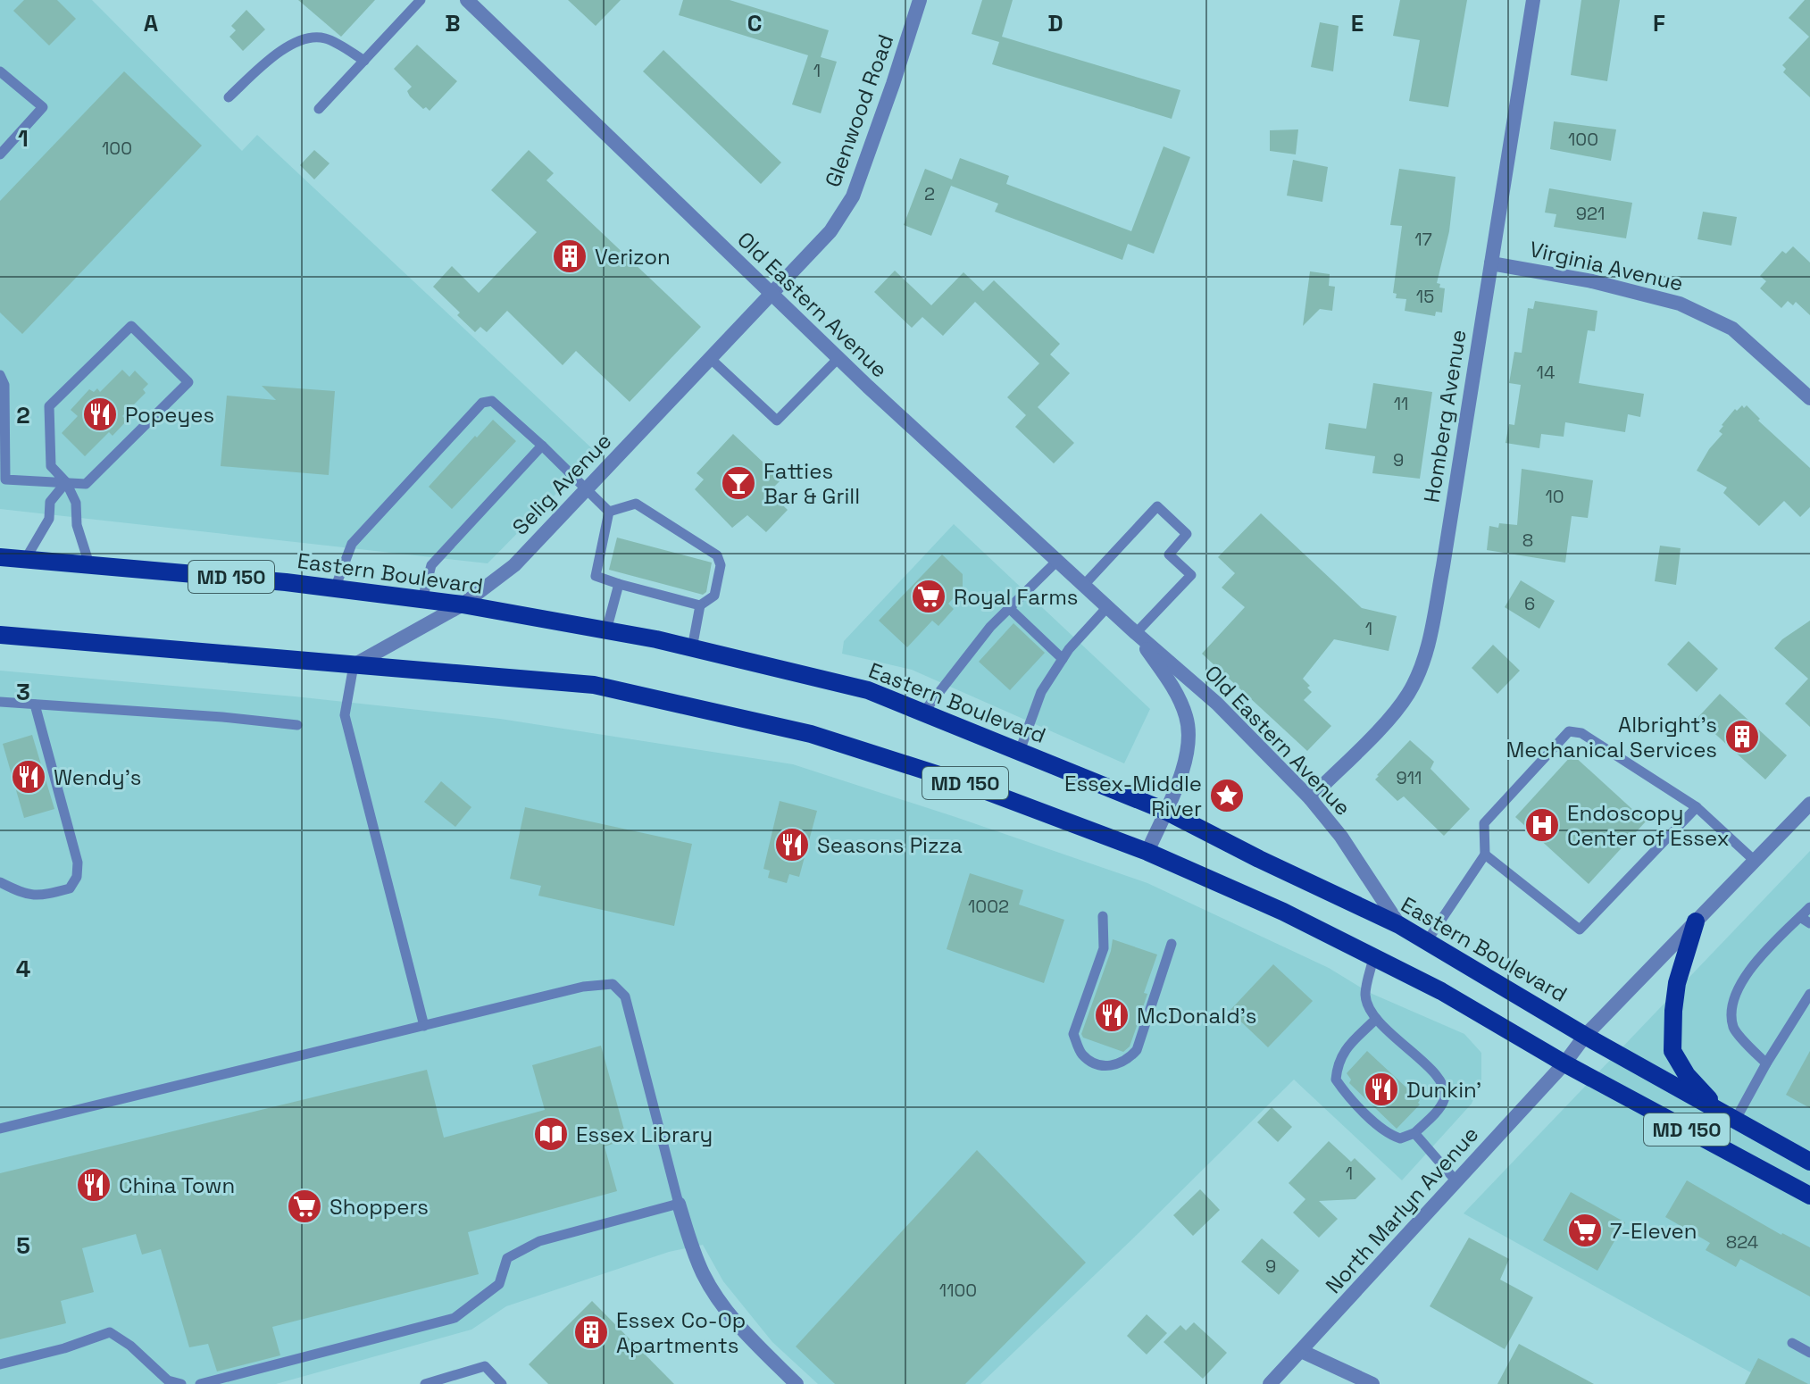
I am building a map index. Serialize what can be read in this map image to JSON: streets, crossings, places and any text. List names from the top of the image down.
{
  "streets": {
    "main road": ["Eastern Boulevard", "MD 150"],
    "street": [
      "Glenwood Road",
      "Virginia Avenue",
      "Old Eastern Avenue",
      "Homberg Avenue",
      "Selig Avenue",
      "North Marlyn Avenue"
    ]
  },
  "crossings": [
    ["Glenwood Road", "Old Eastern Avenue"],
    ["Glenwood Road", "Selig Avenue"],
    ["Virginia Avenue", "Homberg Avenue"],
    ["Old Eastern Avenue", "Homberg Avenue"],
    ["Old Eastern Avenue", "Selig Avenue"],
    ["Old Eastern Avenue", "Eastern Boulevard"],
    ["Old Eastern Avenue", "MD 150"],
    ["Selig Avenue", "Eastern Boulevard"],
    ["Selig Avenue", "MD 150"],
    ["Eastern Boulevard", "North Marlyn Avenue"],
    ["MD 150", "North Marlyn Avenue"]
  ],
  "places": {
    "building": ["Verizon", "Albright’s Mechanical Services", "Essex Co-Op Apartments"],
    "restaurant": [
      "Popeyes",
      "Wendy's",
      "Seasons Pizza",
      "McDonald's",
      "Dunkin'",
      "China Town"
    ],
    "bar": ["Fatties Bar & Grill"],
    "supermarket": ["Royal Farms", "Shoppers", "7-Eleven"],
    "place": ["Essex-Middle River"],
    "hospital": ["Endoscopy Center of Essex"],
    "library": ["Essex Library"]
  },
  "house_numbers": [
    "1",
    "100",
    "100",
    "2",
    "921",
    "17",
    "15",
    "14",
    "11",
    "9",
    "10",
    "8",
    "6",
    "1",
    "911",
    "1002",
    "1",
    "824",
    "9",
    "1100"
  ],
  "grid": {
    "columns": [
      "A",
      "B",
      "C",
      "D",
      "E",
      "F"
    ],
    "rows": [
      "1",
      "2",
      "3",
      "4",
      "5"
    ]
  }
}
